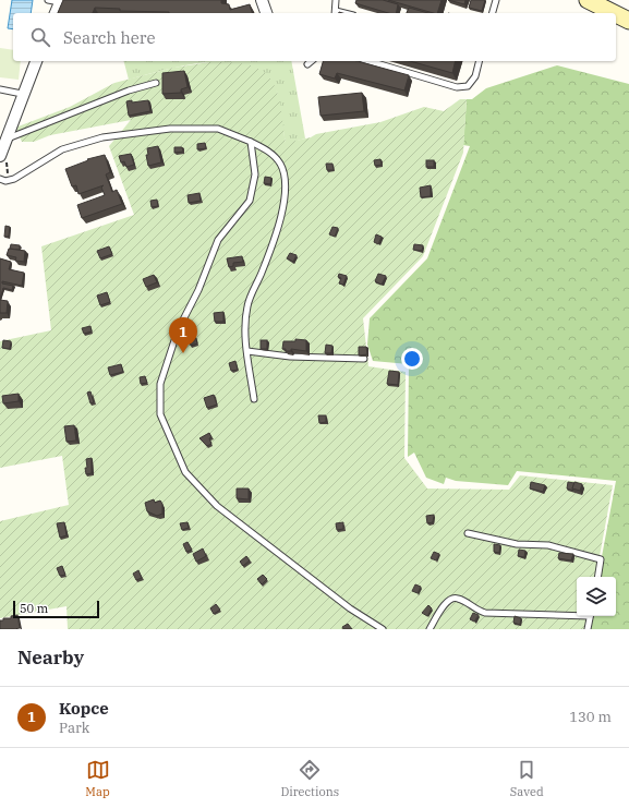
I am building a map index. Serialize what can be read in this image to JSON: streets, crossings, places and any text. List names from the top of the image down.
{
  "scale_bar": "50 m",
  "page": {
    "search": "Search here",
    "pins": "1",
    "scale": "50 m",
    "heading": "Nearby",
    "list": [
      {
        "mark": "1",
        "name": "Kopce",
        "note": "Park",
        "value": "130 m"
      }
    ],
    "nav": ["Map", "Directions", "Saved"]
  }
}
